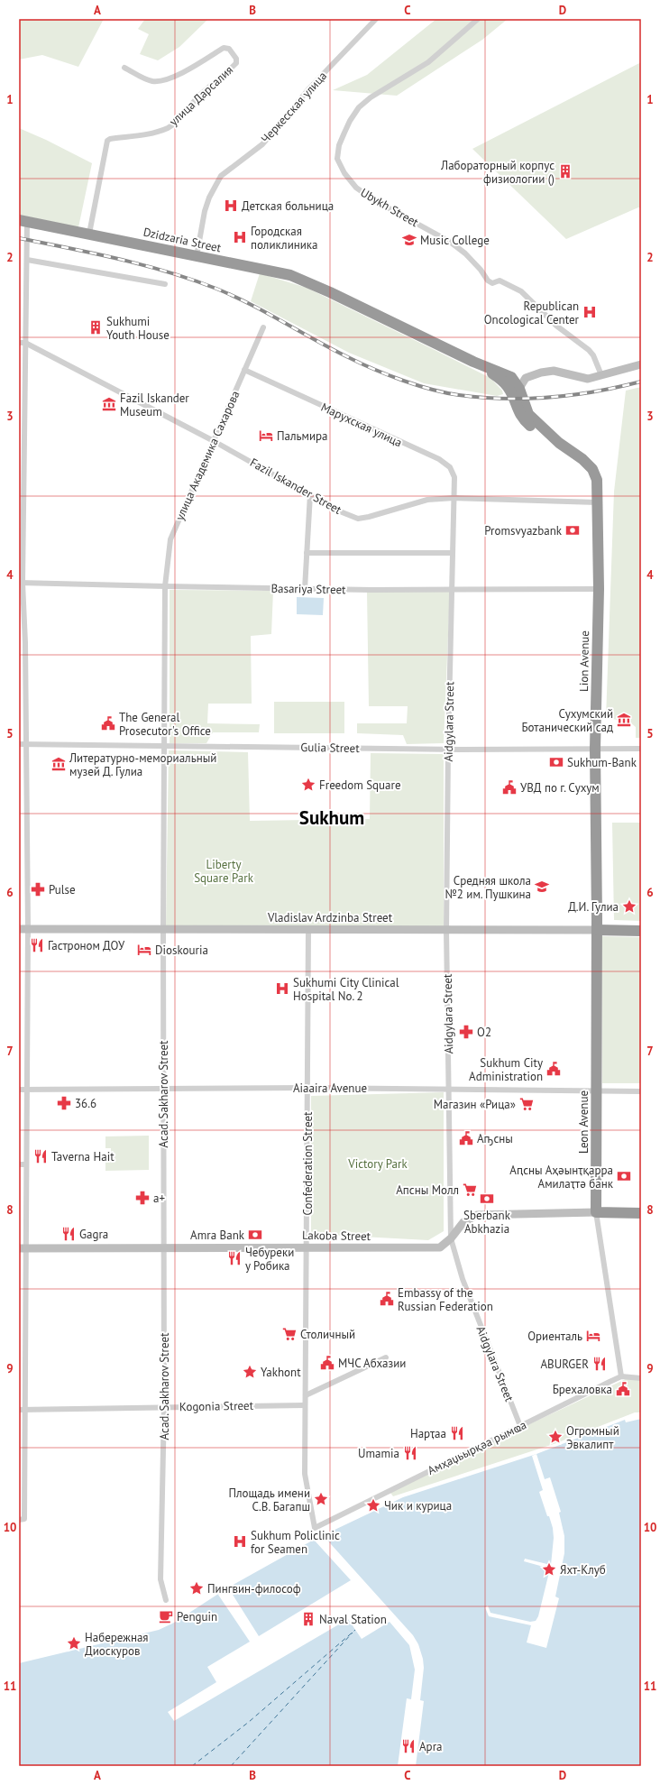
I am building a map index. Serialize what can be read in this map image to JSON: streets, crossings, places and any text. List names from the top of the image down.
{
  "streets": {
    "highway": [
      "Dzidzaria Street",
      "Lion Avenue",
      "Vladislav Ardzinba Street",
      "Leon Avenue",
      "Lakoba Street"
    ],
    "street": [
      "улица Дарсалия",
      "Черкесская улица",
      "Ubykh Street",
      "Марухская улица",
      "улица Академика Сахарова",
      "Fazil Iskander Street",
      "Basariya Street",
      "Aidgylara Street",
      "Gulia Street",
      "Aiaaira Avenue",
      "Acad. Sakharov Street",
      "Confederation Street",
      "Kogonia Street",
      "Амҳаџьырқәа рымҩа"
    ]
  },
  "crossings": [
    ["улица Дарсалия", "Dzidzaria Street"],
    ["Черкесская улица", "Dzidzaria Street"],
    ["Dzidzaria Street", "Lion Avenue"],
    ["Марухская улица", "улица Академика Сахарова"],
    ["Марухская улица", "Fazil Iskander Street"],
    ["Марухская улица", "Aidgylara Street"],
    ["улица Академика Сахарова", "Fazil Iskander Street"],
    ["улица Академика Сахарова", "Basariya Street"],
    ["улица Академика Сахарова", "Acad. Sakharov Street"],
    ["Fazil Iskander Street", "Lion Avenue"],
    ["Basariya Street", "Lion Avenue"],
    ["Basariya Street", "Aidgylara Street"],
    ["Basariya Street", "Acad. Sakharov Street"],
    ["Lion Avenue", "Gulia Street"],
    ["Lion Avenue", "Vladislav Ardzinba Street"],
    ["Lion Avenue", "Leon Avenue"],
    ["Aidgylara Street", "Gulia Street"],
    ["Aidgylara Street", "Vladislav Ardzinba Street"],
    ["Aidgylara Street", "Aiaaira Avenue"],
    ["Aidgylara Street", "Lakoba Street"],
    ["Aidgylara Street", "Амҳаџьырқәа рымҩа"],
    ["Gulia Street", "Acad. Sakharov Street"],
    ["Vladislav Ardzinba Street", "Acad. Sakharov Street"],
    ["Vladislav Ardzinba Street", "Leon Avenue"],
    ["Vladislav Ardzinba Street", "Confederation Street"],
    ["Aiaaira Avenue", "Acad. Sakharov Street"],
    ["Aiaaira Avenue", "Leon Avenue"],
    ["Aiaaira Avenue", "Confederation Street"],
    ["Acad. Sakharov Street", "Lakoba Street"],
    ["Acad. Sakharov Street", "Kogonia Street"],
    ["Leon Avenue", "Lakoba Street"],
    ["Leon Avenue", "Амҳаџьырқәа рымҩа"],
    ["Confederation Street", "Lakoba Street"],
    ["Confederation Street", "Kogonia Street"],
    ["Confederation Street", "Амҳаџьырқәа рымҩа"]
  ],
  "districts": ["Sukhum"],
  "parks": ["Liberty Square Park", "Victory Park"],
  "places": {
    "building": ["Лабораторный корпус физиологии ()", "Sukhumi Youth House", "Naval Station"],
    "hospital": [
      "Детская больница",
      "Городская поликлиника",
      "Republican Oncological Center",
      "Sukhumi City Clinical Hospital No. 2",
      "Sukhum Policlinic for Seamen"
    ],
    "school or university": ["Music College", "Средняя школа №2 им. Пушкина"],
    "museum": ["Fazil Iskander Museum", "Сухумский Ботанический сад", "Литературно-мемориальный музей Д. Гулиа"],
    "hotel": ["Пальмира", "Dioskouria", "Ориенталь"],
    "bank": [
      "Promsvyazbank",
      "Sukhum-Bank",
      "Аԥсны Аҳәынҭқарра Амилаҭтә банк",
      "Sberbank Abkhazia",
      "Amra Bank"
    ],
    "public building": [
      "The General Prosecutor's Office",
      "УВД по г. Сухум",
      "Sukhum City Administration",
      "Аҧсны",
      "Embassy of the Russian Federation",
      "МЧС Абхазии",
      "Брехаловка"
    ],
    "place": [
      "Freedom Square",
      "Д.И. Гулиа",
      "Yakhont",
      "Огромный Эвкалипт",
      "Площадь имени С.В. Багапш",
      "Чик и курица",
      "Яхт-Клуб",
      "Пингвин-философ",
      "Набережная Диоскуров"
    ],
    "pharmacy": [
      "Pulse",
      "О2",
      "36.6",
      "а+"
    ],
    "restaurant": [
      "Гастроном ДОУ",
      "Taverna Hait",
      "Gagra",
      "Чебуреки у Робика",
      "ABURGER",
      "Нарҭаа",
      "Umamia",
      "Apra"
    ],
    "supermarket": ["Магазин «Рица»", "Апсны Молл", "Столичный"],
    "cafe": ["Penguin"]
  },
  "grid": {
    "columns": [
      "A",
      "B",
      "C",
      "D"
    ],
    "rows": [
      "1",
      "2",
      "3",
      "4",
      "5",
      "6",
      "7",
      "8",
      "9",
      "10",
      "11"
    ]
  }
}
